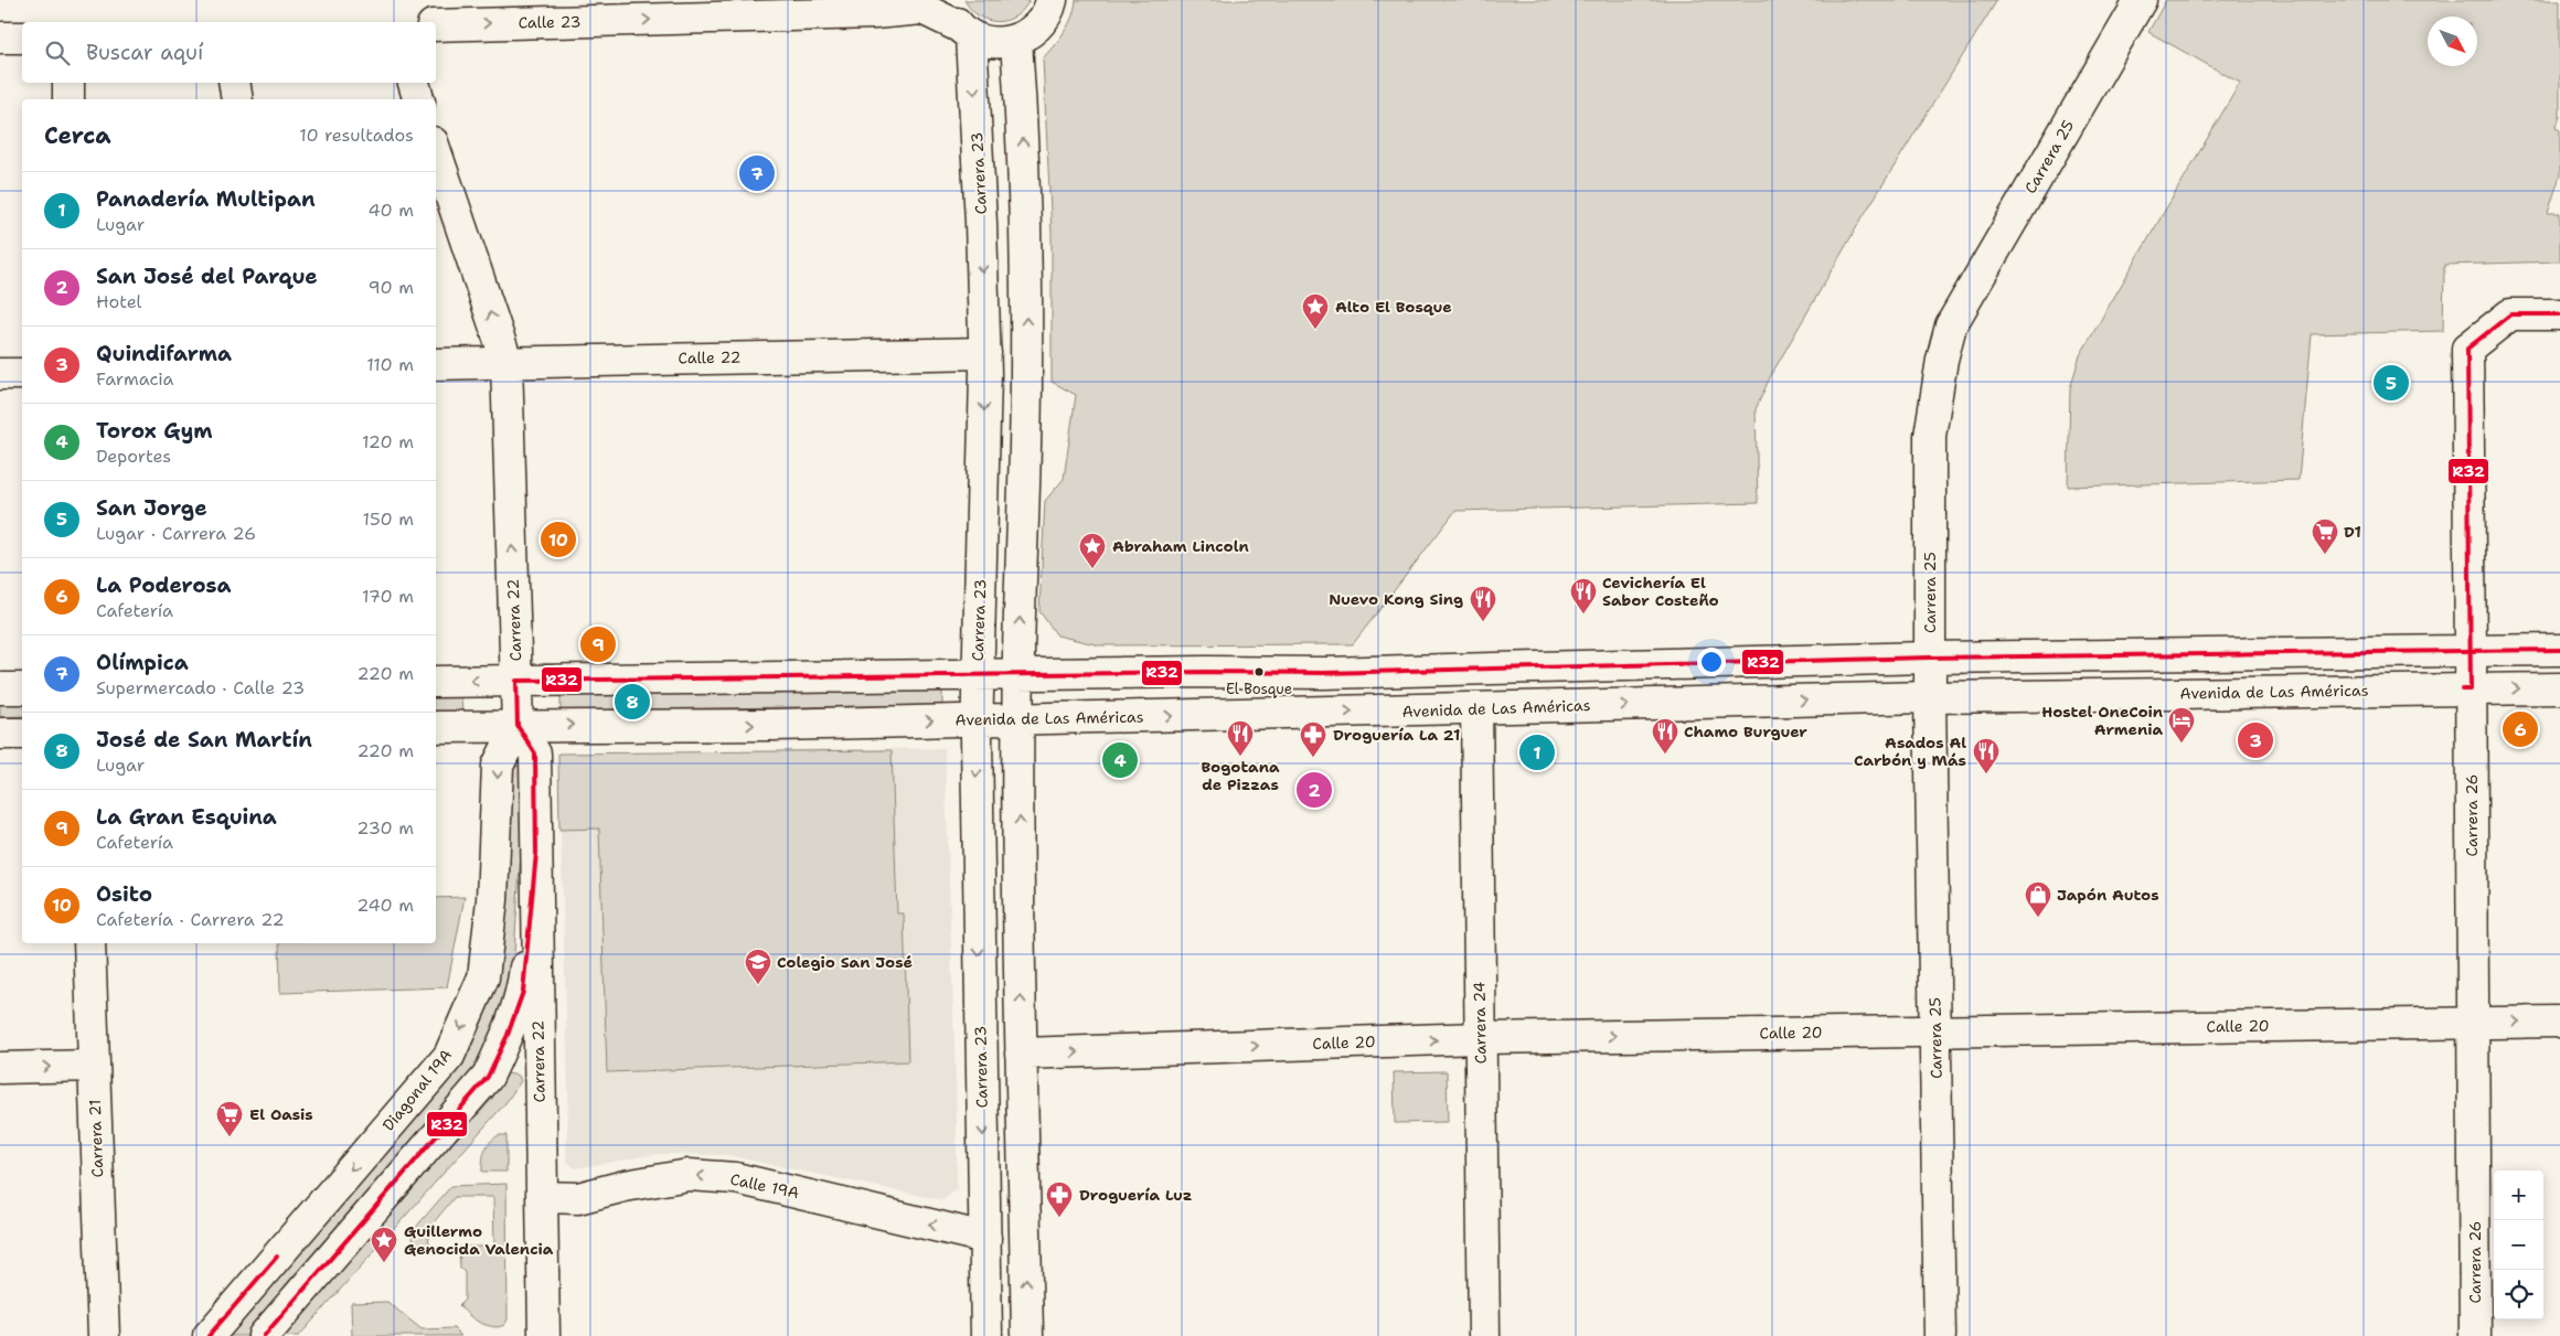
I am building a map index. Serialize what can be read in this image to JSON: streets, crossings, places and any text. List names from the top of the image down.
{
  "streets": {
    "street": [
      "Calle 23",
      "Carrera 25",
      "Carrera 23",
      "Calle 22",
      "Carrera 22",
      "Avenida de Las Américas",
      "Carrera 26",
      "Carrera 24",
      "Calle 20",
      "Diagonal 19A",
      "Carrera 21",
      "Calle 19A"
    ]
  },
  "crossings": [
    ["Calle 23", "Carrera 23"],
    ["Carrera 25", "Avenida de Las Américas"],
    ["Carrera 25", "Calle 20"],
    ["Carrera 23", "Calle 22"],
    ["Carrera 23", "Avenida de Las Américas"],
    ["Carrera 23", "Calle 19A"],
    ["Calle 22", "Carrera 22"],
    ["Carrera 22", "Avenida de Las Américas"],
    ["Carrera 22", "Diagonal 19A"],
    ["Carrera 22", "Calle 19A"],
    ["Avenida de Las Américas", "Carrera 26"],
    ["Avenida de Las Américas", "Carrera 24"],
    ["Avenida de Las Américas", "Diagonal 19A"],
    ["Carrera 26", "Calle 20"],
    ["Carrera 24", "Calle 20"]
  ],
  "one_way": [
    "Calle 23",
    "Carrera 22",
    "Calle 20",
    "Calle 19A"
  ],
  "places": {
    "place": ["Alto El Bosque", "Abraham Lincoln", "Guillermo Genocida Valencia"],
    "supermarket": ["D1", "El Oasis"],
    "restaurant": [
      "Cevichería El Sabor Costeño",
      "Nuevo Kong Sing",
      "Chamo Burguer",
      "Bogotana de Pizzas",
      "Asados Al Carbón y Más"
    ],
    "other": ["El Bosque"],
    "hotel": ["Hostel OneCoin Armenia"],
    "pharmacy": ["Droguería La 21", "Droguería Luz"],
    "shop": ["Japón Autos"],
    "school or university": ["Colegio San José"]
  },
  "lines": ["transit line R32"],
  "north": "bottom right",
  "page": {
    "search": "Buscar aquí",
    "heading": ["Cerca", "10 resultados"],
    "pins": [
      "7",
      "5",
      "10",
      "9",
      "8",
      "6",
      "3",
      "1",
      "4",
      "2"
    ],
    "list": [
      {
        "mark": "1",
        "name": "Panadería Multipan",
        "note": "Lugar",
        "value": "40 m"
      },
      {
        "mark": "2",
        "name": "San José del Parque",
        "note": "Hotel",
        "value": "90 m"
      },
      {
        "mark": "3",
        "name": "Quindifarma",
        "note": "Farmacia",
        "value": "110 m"
      },
      {
        "mark": "4",
        "name": "Torox Gym",
        "note": "Deportes",
        "value": "120 m"
      },
      {
        "mark": "5",
        "name": "San Jorge",
        "note": "Lugar · Carrera 26",
        "value": "150 m"
      },
      {
        "mark": "6",
        "name": "La Poderosa",
        "note": "Cafetería",
        "value": "170 m"
      },
      {
        "mark": "7",
        "name": "Olímpica",
        "note": "Supermercado · Calle 23",
        "value": "220 m"
      },
      {
        "mark": "8",
        "name": "José de San Martín",
        "note": "Lugar",
        "value": "220 m"
      },
      {
        "mark": "9",
        "name": "La Gran Esquina",
        "note": "Cafetería",
        "value": "230 m"
      },
      {
        "mark": "10",
        "name": "Osito",
        "note": "Cafetería · Carrera 22",
        "value": "240 m"
      }
    ],
    "map_buttons": ["+", "−"]
  }
}
